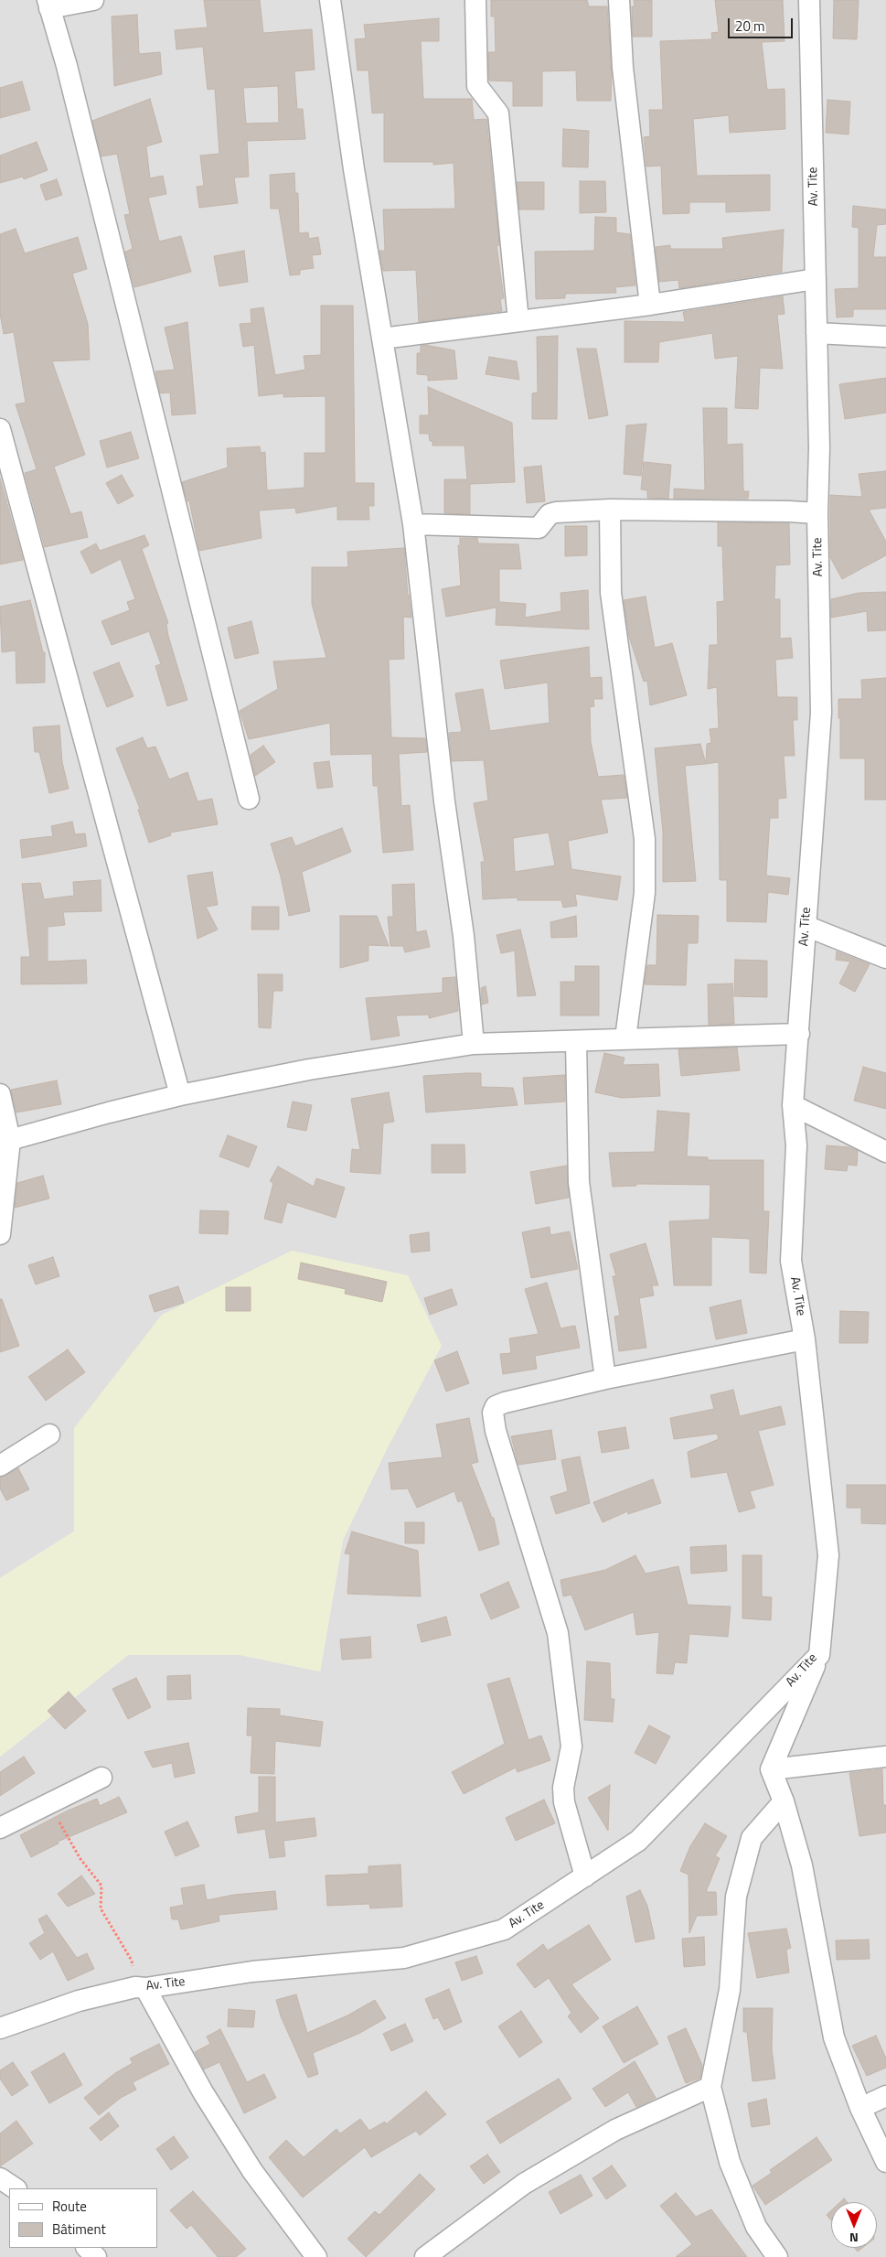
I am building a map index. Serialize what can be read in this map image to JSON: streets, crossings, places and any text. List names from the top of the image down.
{
  "streets": {
    "street": ["Av. Tite"]
  },
  "legend": ["Route", "Bâtiment"],
  "scale_bar": "20 m",
  "north": "bottom"
}
